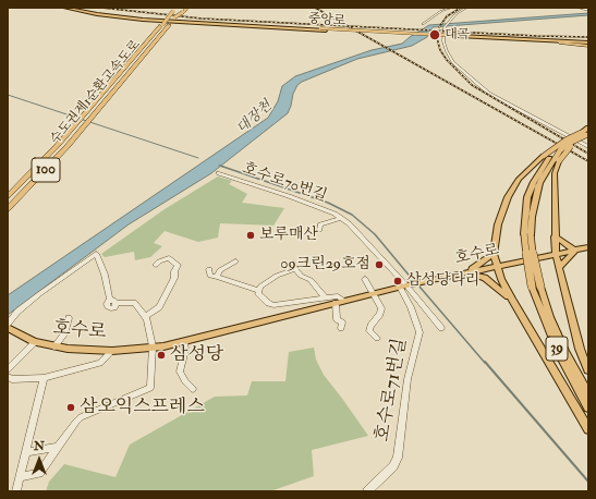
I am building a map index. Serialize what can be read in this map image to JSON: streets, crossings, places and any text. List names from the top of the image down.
{
  "streets": {
    "highway": ["수도권제1순환고속도로", "100"],
    "main road": ["중앙로", "호수로", "39"],
    "street": ["호수로70번길", "호수로71번길"]
  },
  "crossings": [
    ["호수로70번길", "호수로"],
    ["호수로70번길", "호수로71번길"],
    ["호수로", "호수로71번길"]
  ],
  "water": ["대장천"],
  "places": [
    "대곡",
    "보루매산",
    "09크린29호점",
    "삼성당다리",
    "삼성당",
    "삼오익스프레스"
  ],
  "north": "top"
}
